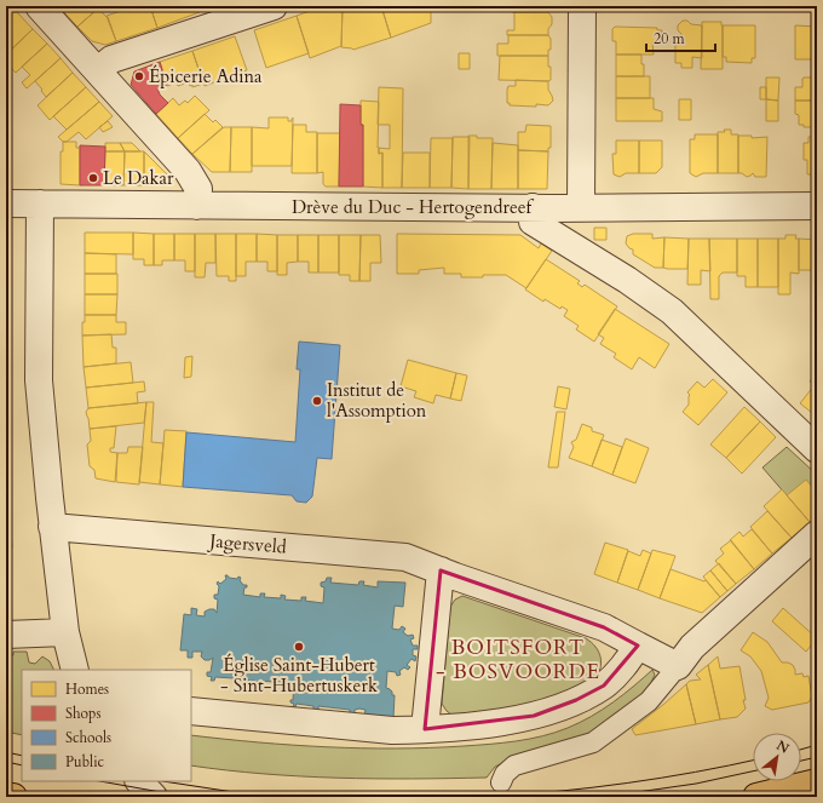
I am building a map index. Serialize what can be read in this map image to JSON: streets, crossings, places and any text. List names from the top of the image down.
{
  "streets": {
    "street": ["Drève du Duc - Hertogendreef", "Jagersveld"]
  },
  "districts": ["BOITSFORT - BOSVOORDE"],
  "places": [
    "Épicerie Adina",
    "Le Dakar",
    "Institut de l'Assomption",
    "Église Saint-Hubert - Sint-Hubertuskerk"
  ],
  "legend": [
    "Homes",
    "Shops",
    "Schools",
    "Public"
  ],
  "scale_bar": "20 m",
  "north": "top right"
}
